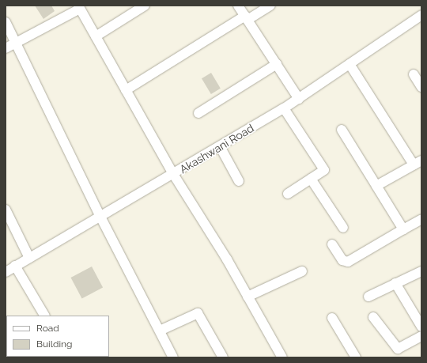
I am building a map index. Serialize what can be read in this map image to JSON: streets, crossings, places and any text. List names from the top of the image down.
{
  "streets": {
    "street": ["Akashwani Road"]
  },
  "legend": ["Road", "Building"]
}
